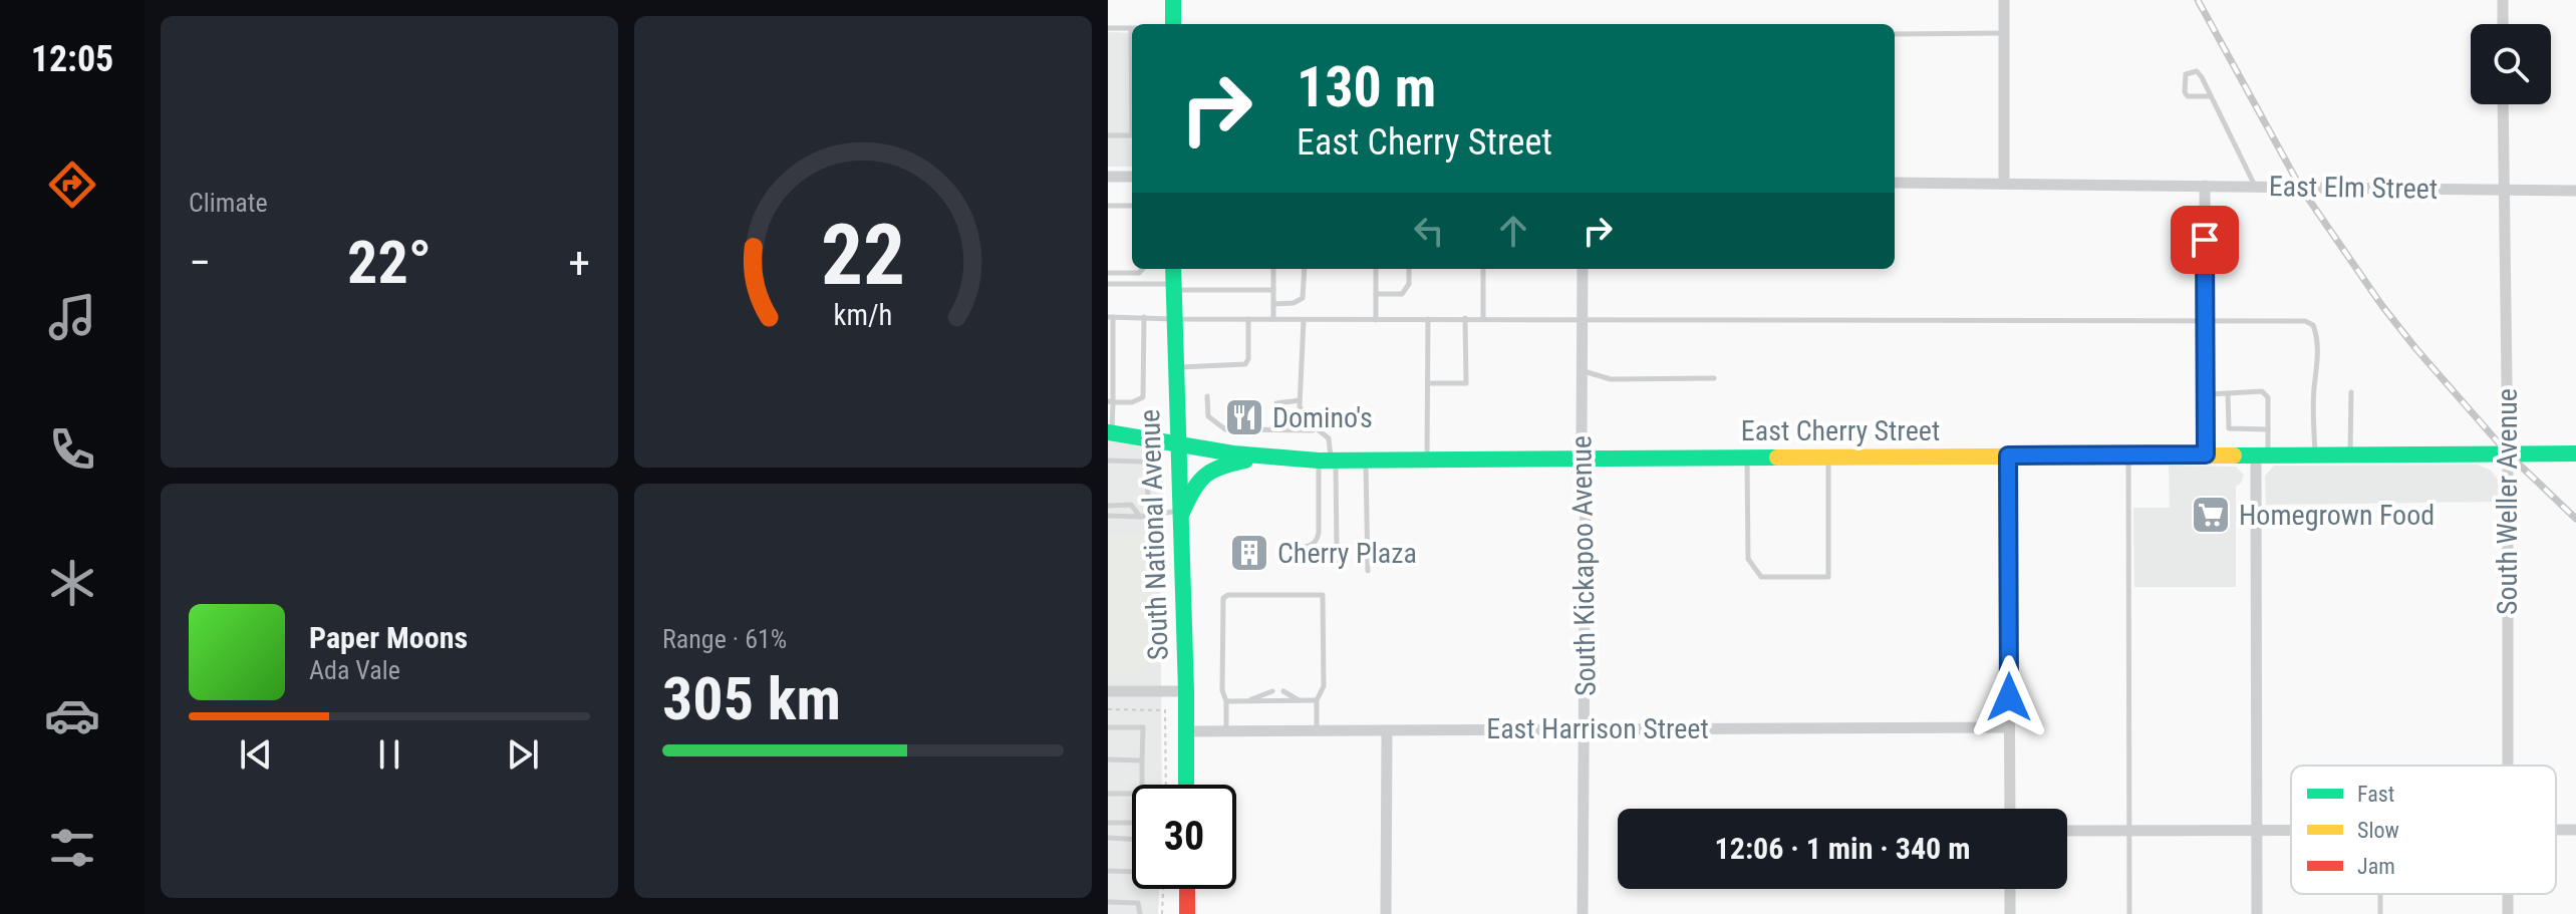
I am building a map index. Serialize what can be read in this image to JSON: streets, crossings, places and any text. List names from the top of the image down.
{
  "streets": {
    "street": [
      "East Elm Street",
      "East Cherry Street",
      "South Weller Avenue",
      "South National Avenue",
      "South Kickapoo Avenue",
      "East Harrison Street"
    ]
  },
  "crossings": [
    ["East Elm Street", "South Weller Avenue"],
    ["East Cherry Street", "South Weller Avenue"],
    ["East Cherry Street", "South National Avenue"],
    ["East Cherry Street", "South Kickapoo Avenue"],
    ["South National Avenue", "East Harrison Street"],
    ["South Kickapoo Avenue", "East Harrison Street"]
  ],
  "places": {
    "restaurant": ["Domino's"],
    "supermarket": ["Homegrown Food"],
    "building": ["Cherry Plaza"]
  },
  "legend": ["Fast", "Slow", "Jam"],
  "page": {
    "tabs": "12:05",
    "tile": [
      "Climate",
      ["Range · 61%", "305 km"]
    ],
    "turn": ["130 m", "East Cherry Street"],
    "heat": ["−", "22°", "+"],
    "song": ["Paper Moons", "Ada Vale"],
    "limit": "30",
    "trip": "12:06 · 1 min · 340 m",
    "gauge": ["22", "km/h"]
  }
}
